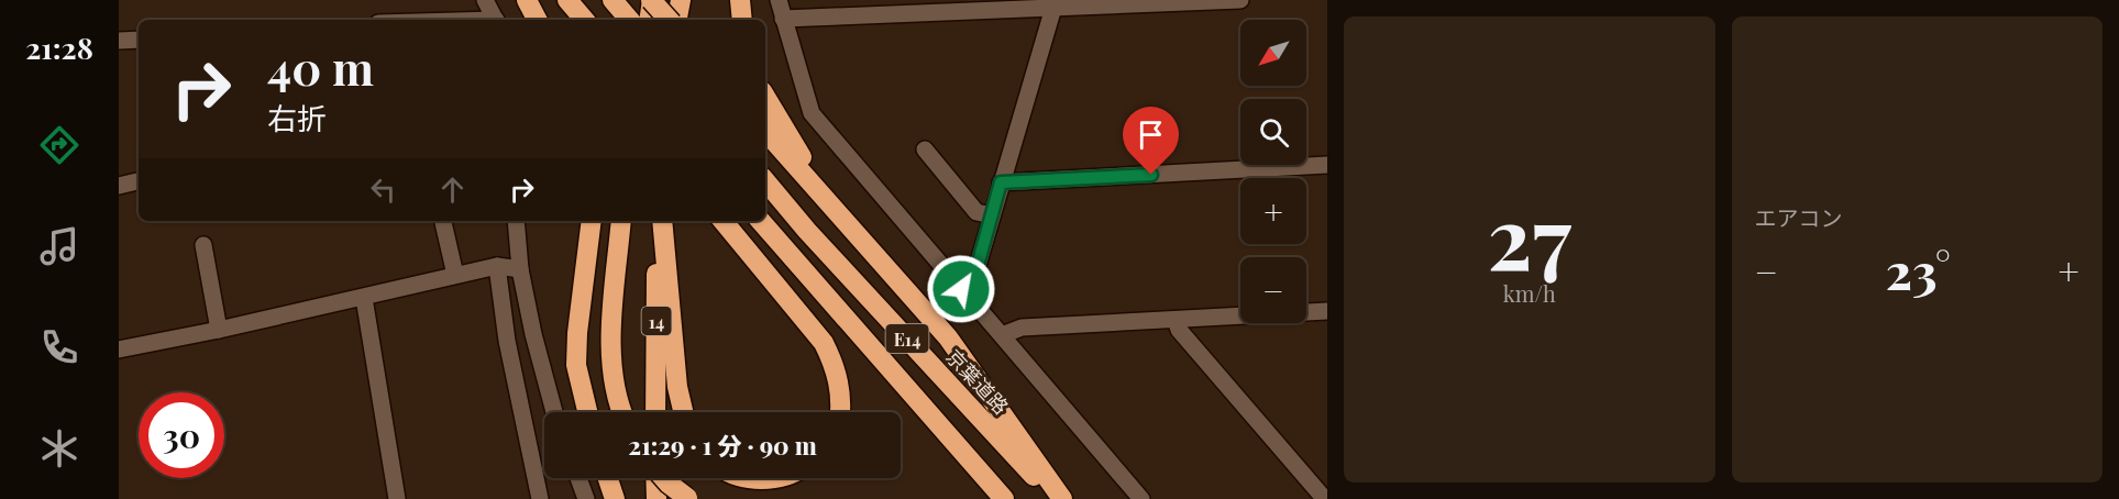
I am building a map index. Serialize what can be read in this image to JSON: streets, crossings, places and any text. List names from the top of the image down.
{
  "streets": {
    "highway": ["14", "E14", "京葉道路"]
  },
  "north": "bottom left",
  "page": {
    "tabs": "21:28",
    "tile": [
      ["27", "km/h"],
      "エアコン"
    ],
    "map_buttons": ["+", "−"],
    "turn": ["40 m", "右折"],
    "heat": ["−", "23°", "+"],
    "limit": "30",
    "trip": "21:29 · 1 分 · 90 m"
  }
}
